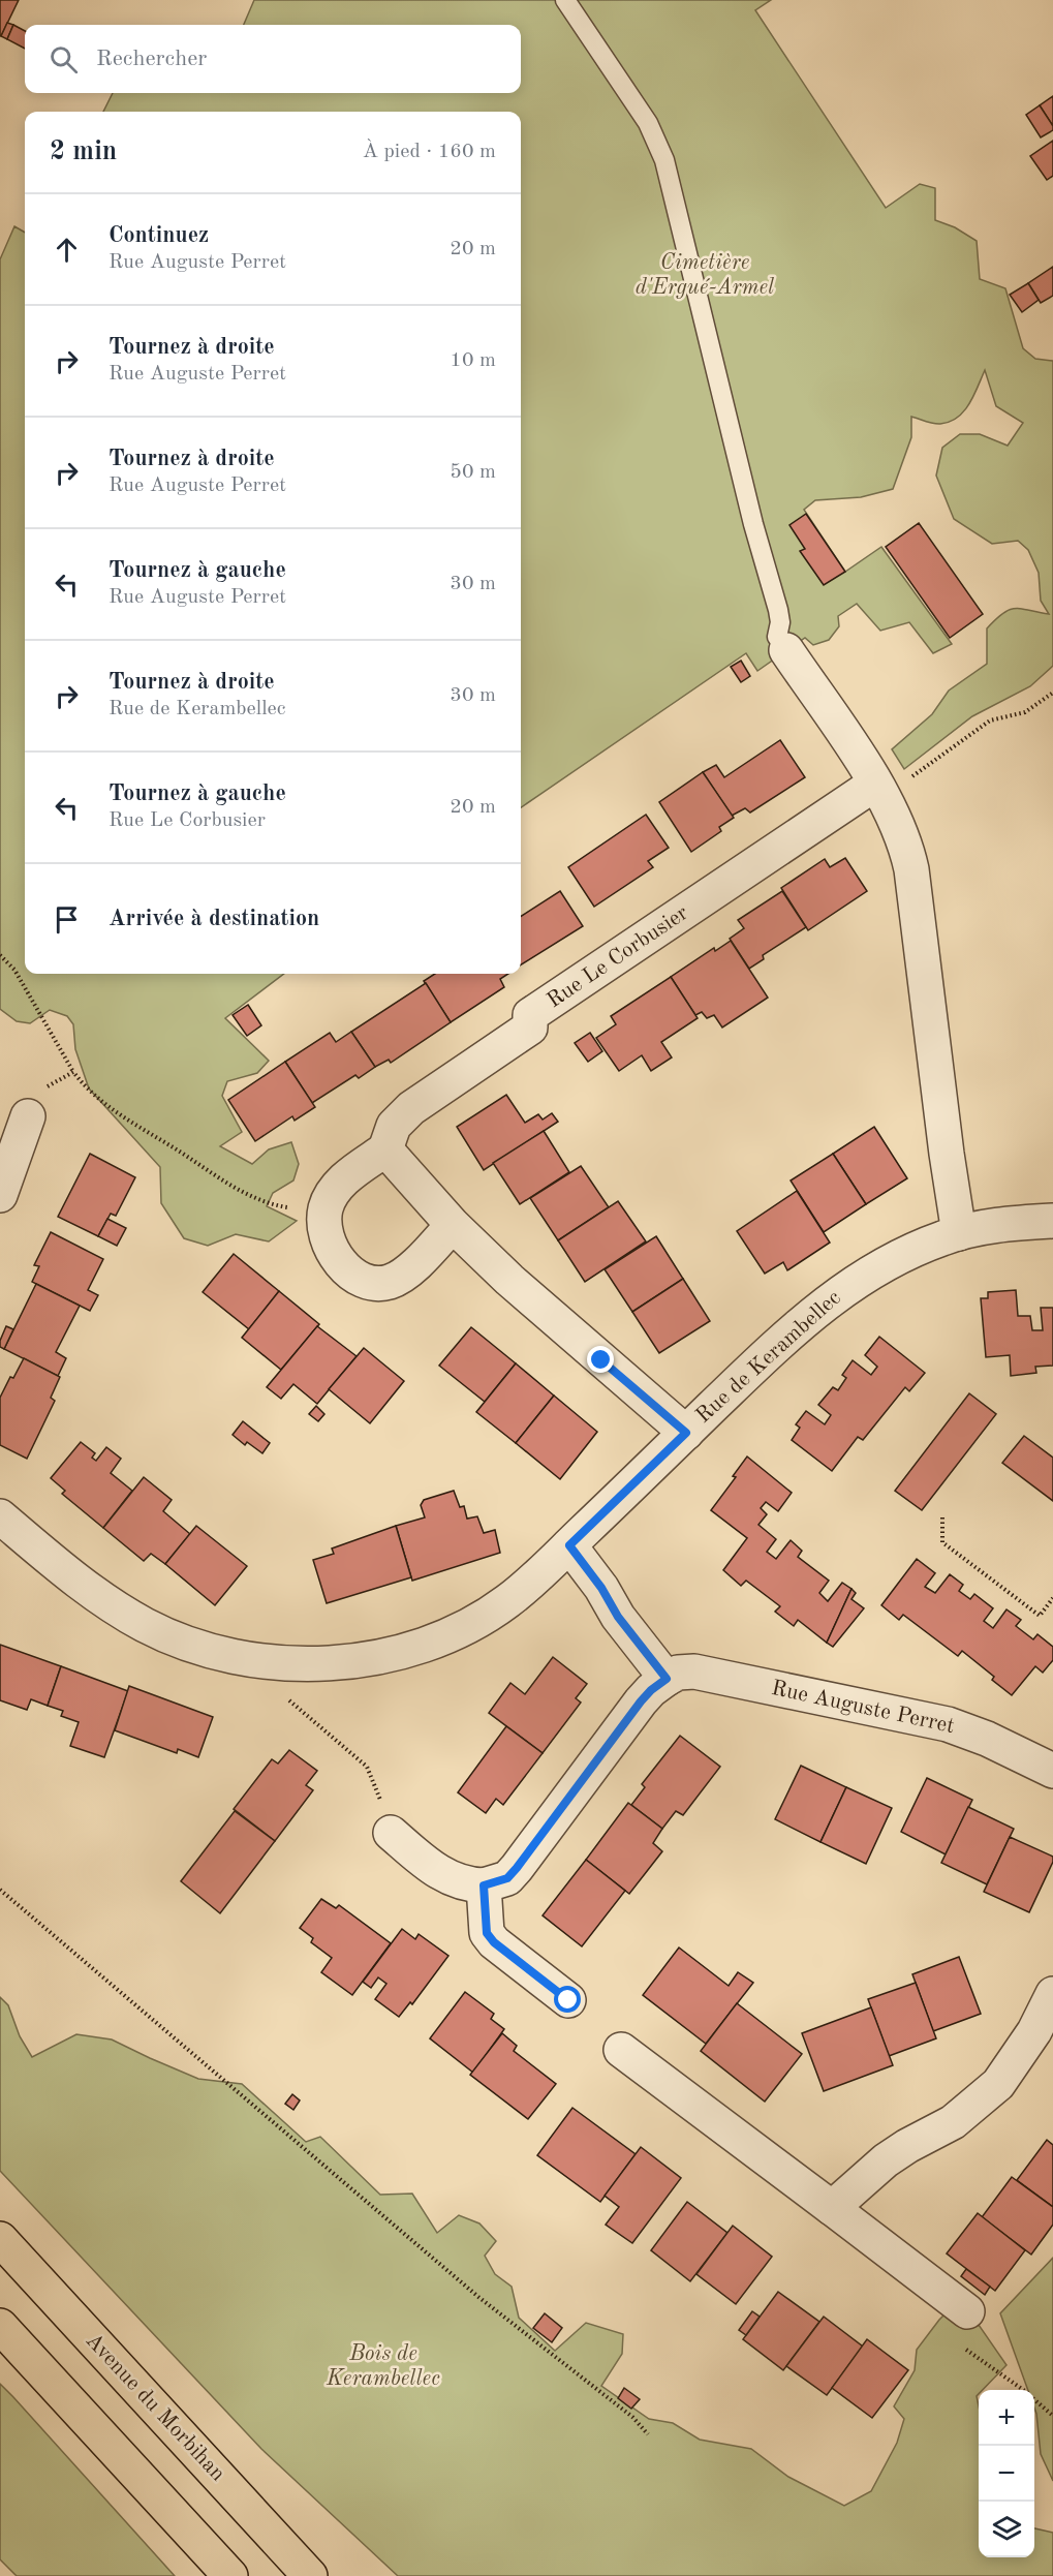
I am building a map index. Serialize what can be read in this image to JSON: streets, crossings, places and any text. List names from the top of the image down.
{
  "streets": {
    "highway": ["Avenue du Morbihan"],
    "street": ["Rue Le Corbusier", "Rue de Kerambellec", "Rue Auguste Perret"]
  },
  "parks": ["Cimetière d'Ergué-Armel", "Bois de Kerambellec"],
  "page": {
    "search": "Rechercher",
    "heading": ["2 min", "À pied · 160 m"],
    "list": [
      ["Continuez", "Rue Auguste Perret", "20 m"],
      ["Tournez à droite", "Rue Auguste Perret", "10 m"],
      ["Tournez à droite", "Rue Auguste Perret", "50 m"],
      ["Tournez à gauche", "Rue Auguste Perret", "30 m"],
      ["Tournez à droite", "Rue de Kerambellec", "30 m"],
      ["Tournez à gauche", "Rue Le Corbusier", "20 m"],
      "Arrivée à destination"
    ],
    "map_buttons": ["+", "−"]
  }
}
